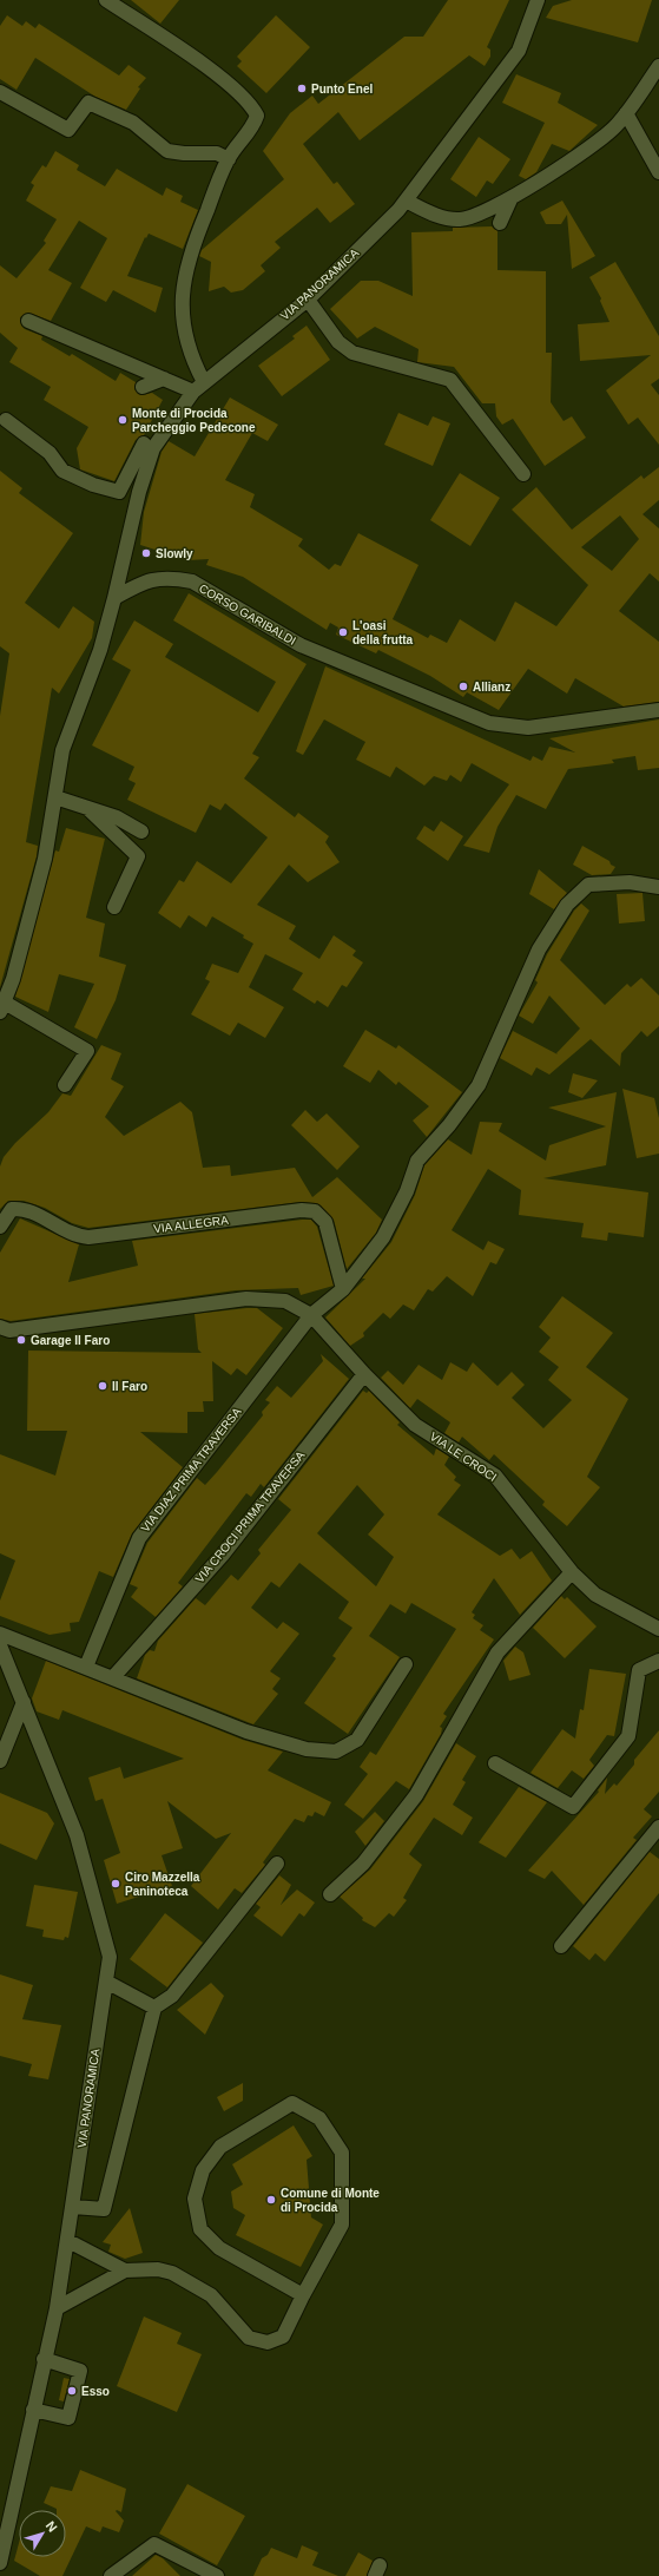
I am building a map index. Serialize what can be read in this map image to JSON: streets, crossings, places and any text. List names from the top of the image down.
{
  "streets": {
    "street": [
      "VIA PANORAMICA",
      "CORSO GARIBALDI",
      "VIA ALLEGRA",
      "VIA LE CROCI",
      "VIA DIAZ PRIMA TRAVERSA",
      "VIA CROCI PRIMA TRAVERSA"
    ]
  },
  "crossings": [
    ["VIA PANORAMICA", "CORSO GARIBALDI"],
    ["VIA ALLEGRA", "VIA DIAZ PRIMA TRAVERSA"],
    ["VIA LE CROCI", "VIA DIAZ PRIMA TRAVERSA"],
    ["VIA LE CROCI", "VIA CROCI PRIMA TRAVERSA"]
  ],
  "places": [
    "Punto Enel",
    "Monte di Procida Parcheggio Pedecone",
    "Slowly",
    "L'oasi della frutta",
    "Allianz",
    "Garage Il Faro",
    "Il Faro",
    "Ciro Mazzella Paninoteca",
    "Comune di Monte di Procida",
    "Esso"
  ],
  "north": "top right"
}
